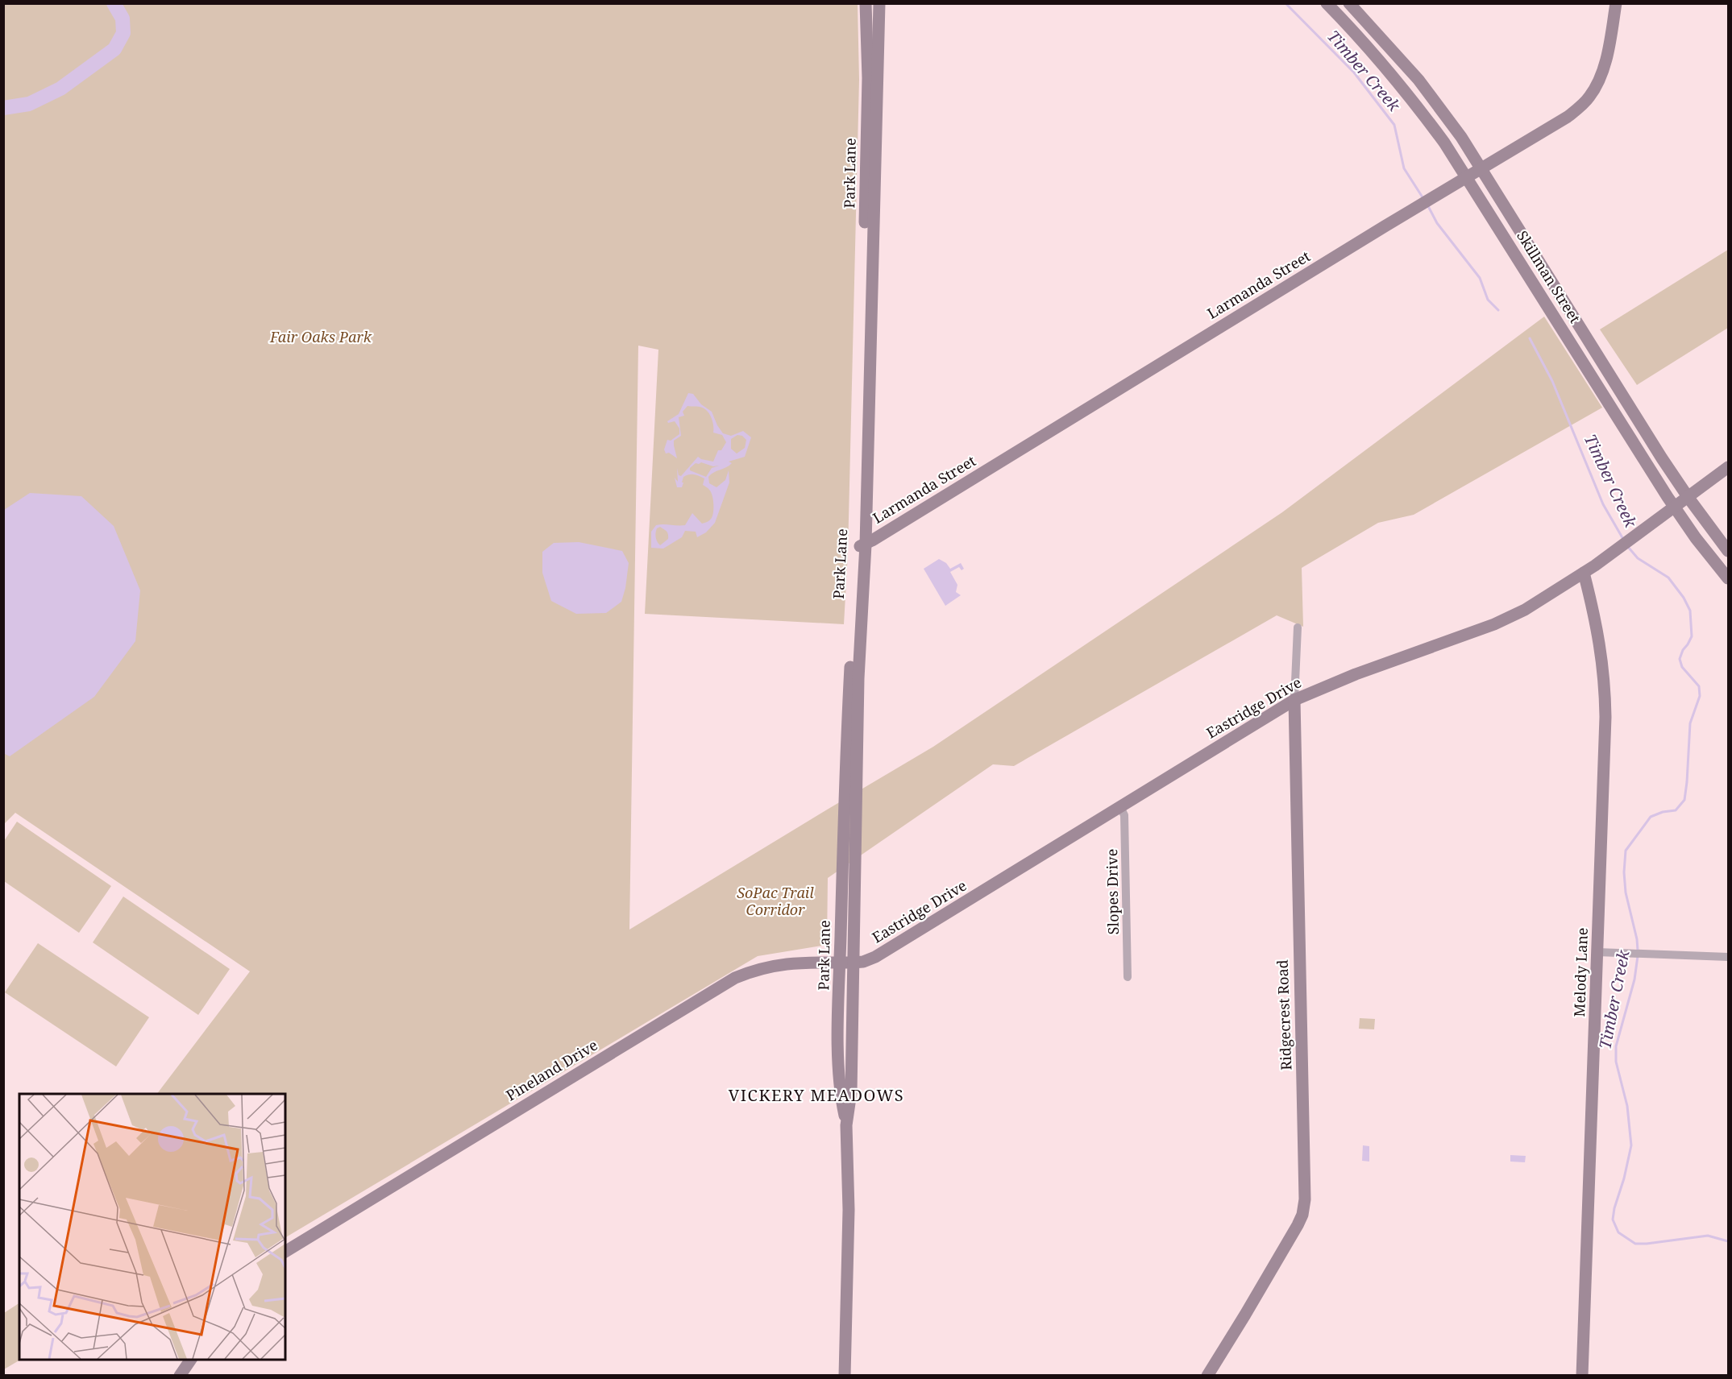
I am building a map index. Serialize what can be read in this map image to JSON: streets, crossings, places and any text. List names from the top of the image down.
{
  "streets": {
    "street": [
      "Park Lane",
      "Skillman Street",
      "Larmanda Street",
      "Eastridge Drive",
      "Slopes Drive",
      "Melody Lane",
      "Ridgecrest Road",
      "Pineland Drive"
    ]
  },
  "crossings": [
    ["Park Lane", "Larmanda Street"],
    ["Park Lane", "Eastridge Drive"],
    ["Park Lane", "Pineland Drive"],
    ["Skillman Street", "Larmanda Street"],
    ["Skillman Street", "Eastridge Drive"],
    ["Eastridge Drive", "Slopes Drive"],
    ["Eastridge Drive", "Melody Lane"],
    ["Eastridge Drive", "Ridgecrest Road"],
    ["Eastridge Drive", "Pineland Drive"]
  ],
  "districts": ["VICKERY MEADOWS"],
  "water": ["Timber Creek"],
  "parks": ["Fair Oaks Park", "SoPac Trail Corridor"]
}
